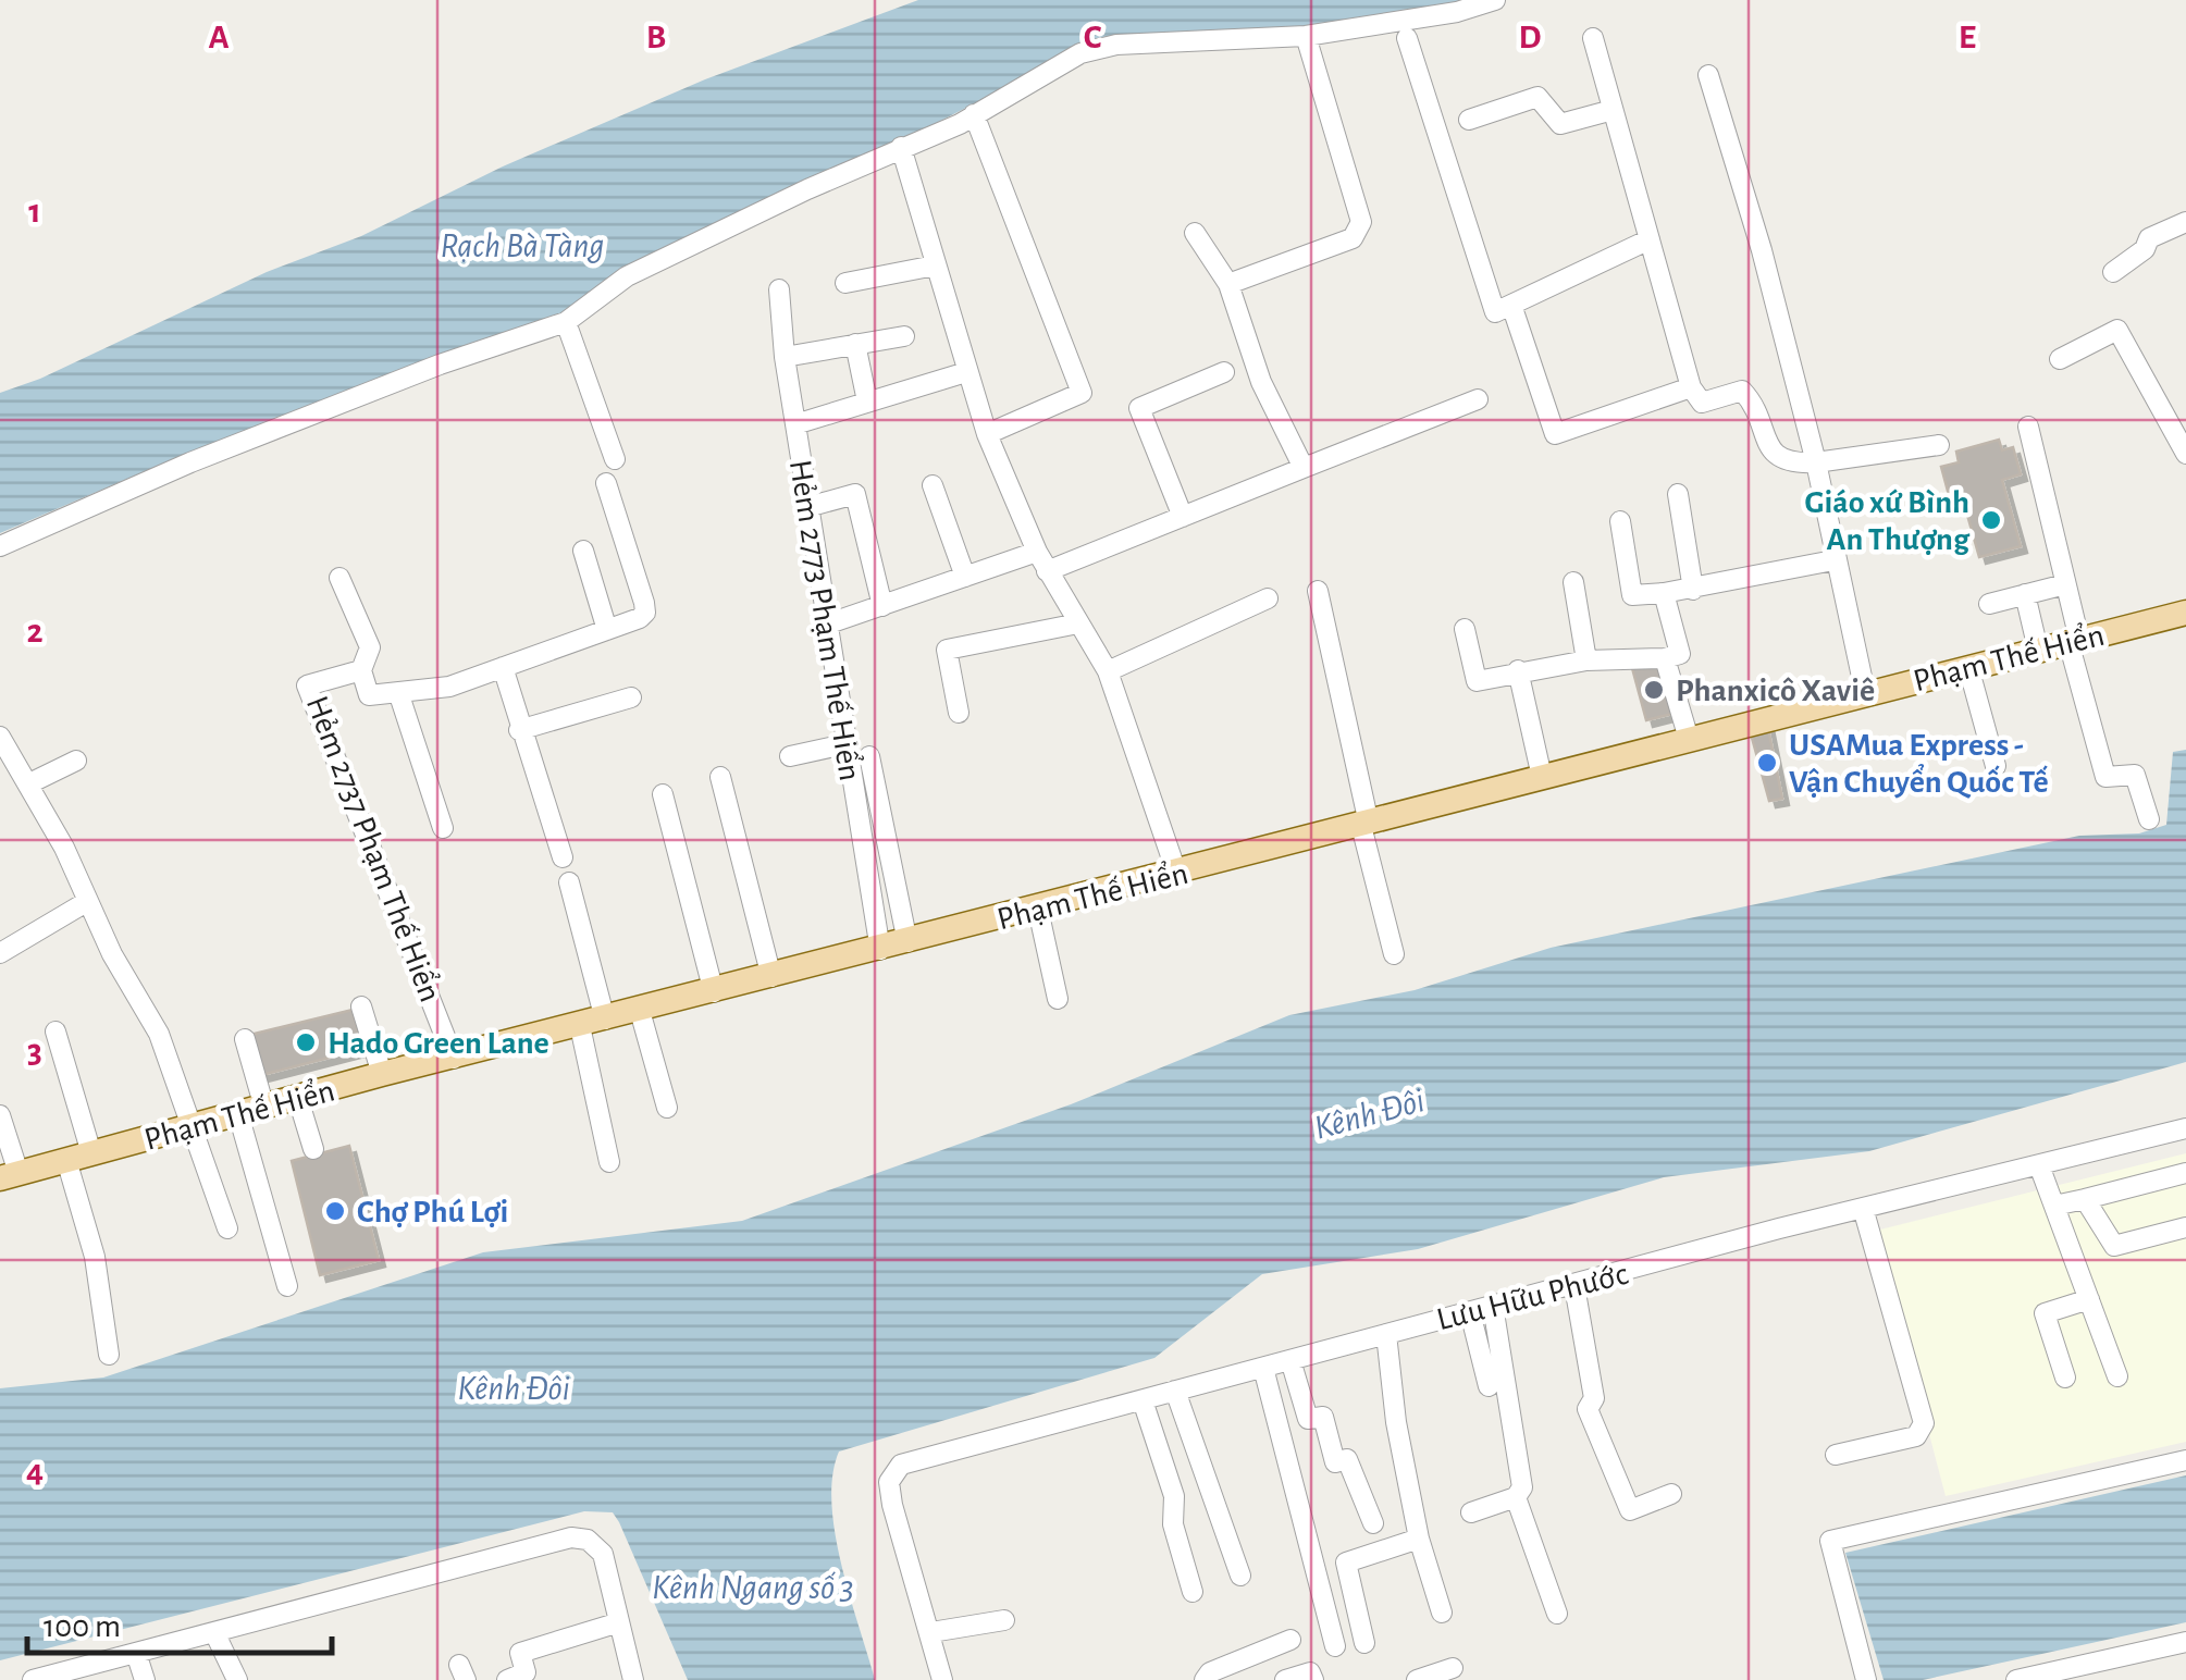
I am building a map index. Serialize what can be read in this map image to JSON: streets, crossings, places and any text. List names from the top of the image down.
{
  "streets": {
    "main road": ["Phạm Thế Hiển"],
    "street": ["Hẻm 2773 Phạm Thế Hiển", "Hẻm 2737 Phạm Thế Hiển", "Lưu Hữu Phước"]
  },
  "crossings": [
    ["Hẻm 2773 Phạm Thế Hiển", "Phạm Thế Hiển"],
    ["Phạm Thế Hiển", "Hẻm 2737 Phạm Thế Hiển"]
  ],
  "water": ["Rạch Bà Tàng", "Kênh Đôi", "Kênh Ngang số 3"],
  "places": [
    "Giáo xứ Bình An Thượng",
    "Phanxicô Xaviê",
    "USAMua Express - Vận Chuyển Quốc Tế",
    "Hado Green Lane",
    "Chợ Phú Lợi"
  ],
  "scale_bar": "100 m",
  "grid": {
    "columns": [
      "A",
      "B",
      "C",
      "D",
      "E"
    ],
    "rows": [
      "1",
      "2",
      "3",
      "4"
    ]
  }
}
